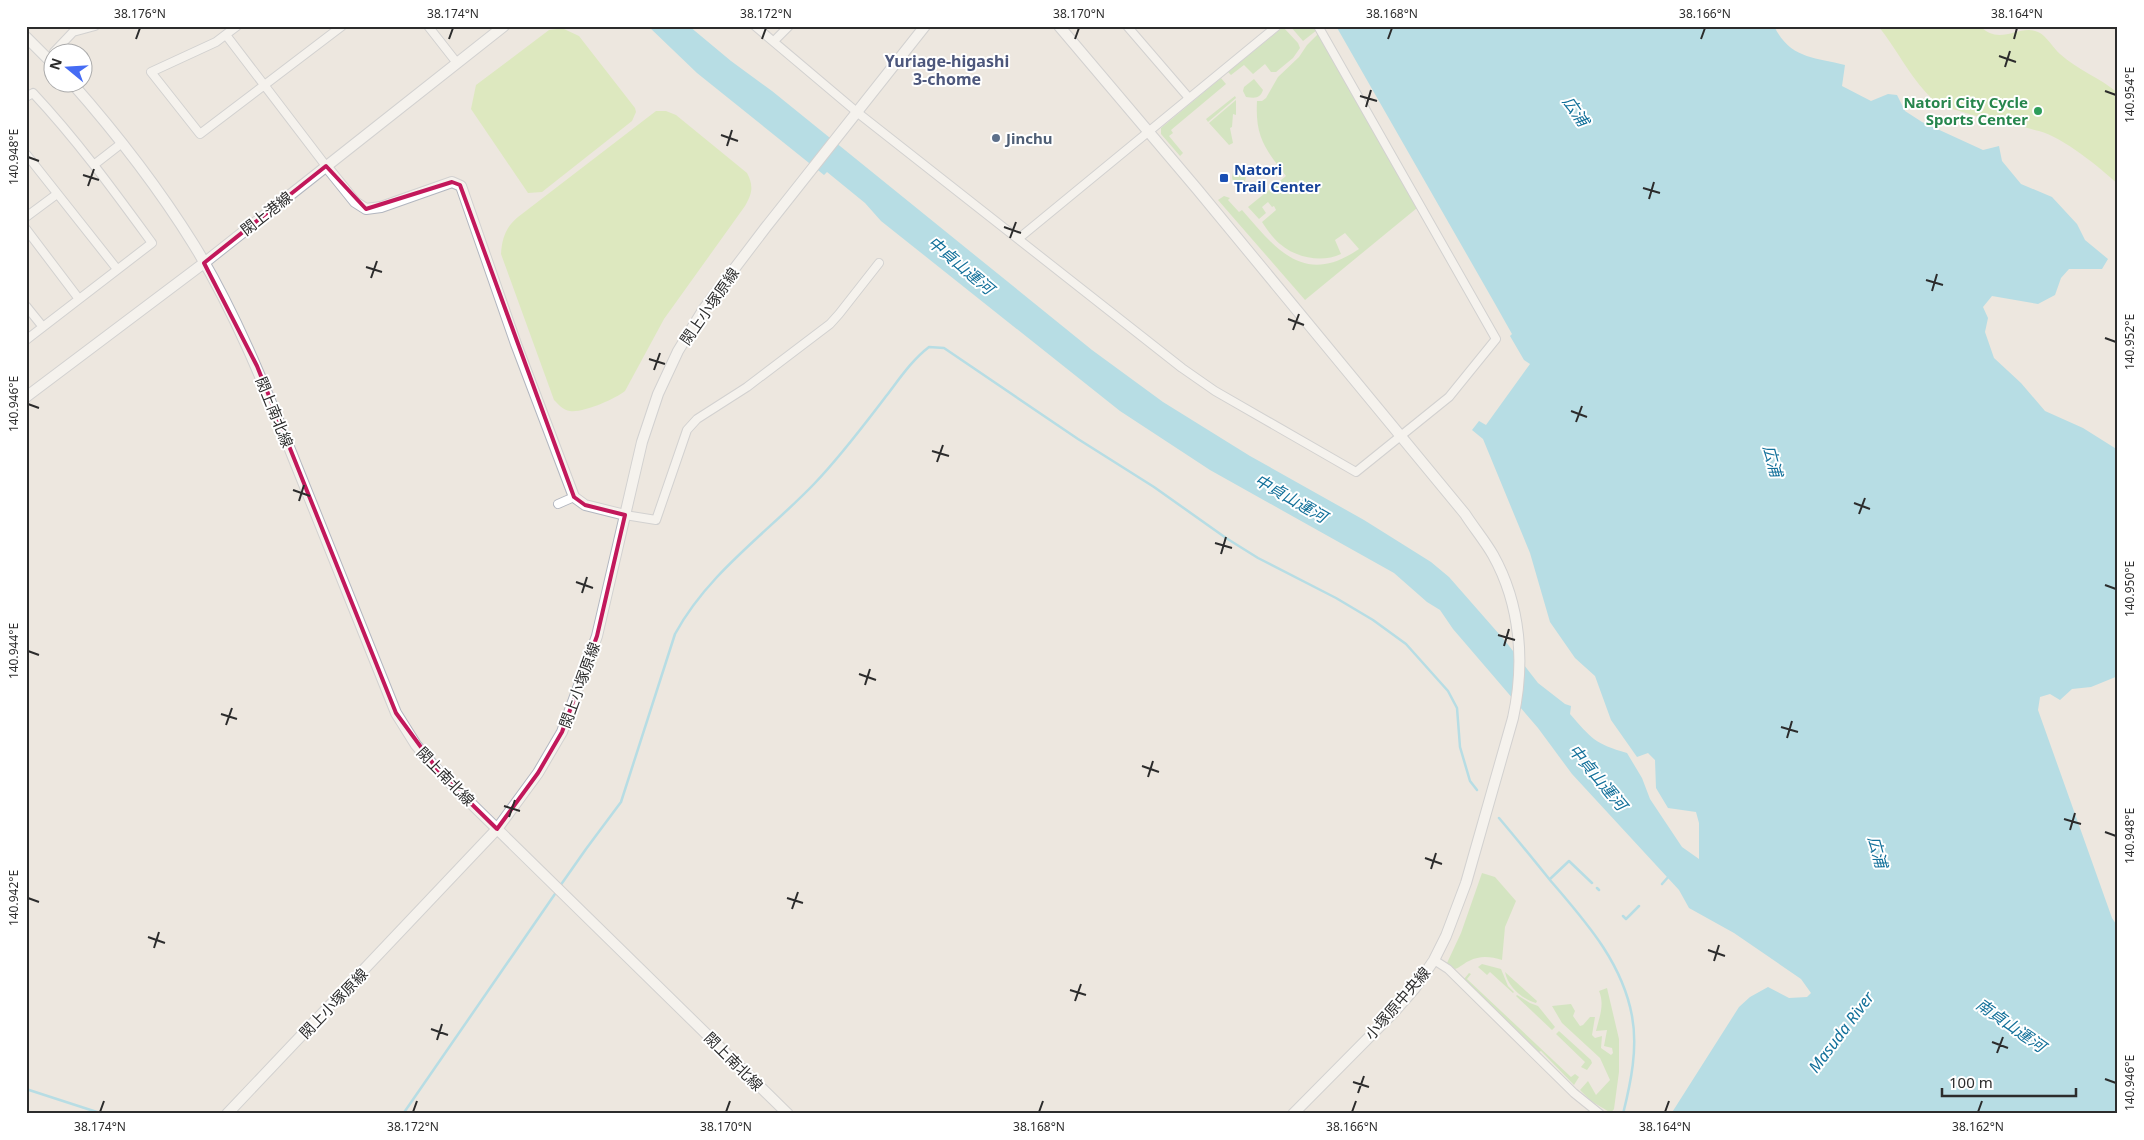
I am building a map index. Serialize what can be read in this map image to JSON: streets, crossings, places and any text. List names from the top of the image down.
{
  "streets": {
    "street": [
      "閖上港線",
      "閖上小塚原線",
      "閖上南北線",
      "小塚原中央線"
    ]
  },
  "crossings": [
    ["閖上港線", "閖上南北線"],
    ["閖上小塚原線", "閖上南北線"]
  ],
  "districts": ["Yuriage-higashi 3-chome"],
  "water": [
    "広浦",
    "中貞山運河",
    "南貞山運河",
    "Masuda River"
  ],
  "places": {
    "other": ["Natori City Cycle Sports Center", "Jinchu"],
    "transit": ["Natori Trail Center"]
  },
  "scale_bar": "100 m",
  "north": "left",
  "coordinates": [
    "38.176°N",
    "38.174°N",
    "38.172°N",
    "38.170°N",
    "38.168°N",
    "38.166°N",
    "38.164°N",
    "140.954°E",
    "140.948°E",
    "140.952°E",
    "140.946°E",
    "140.950°E",
    "140.944°E",
    "140.942°E",
    "38.162°N"
  ]
}
